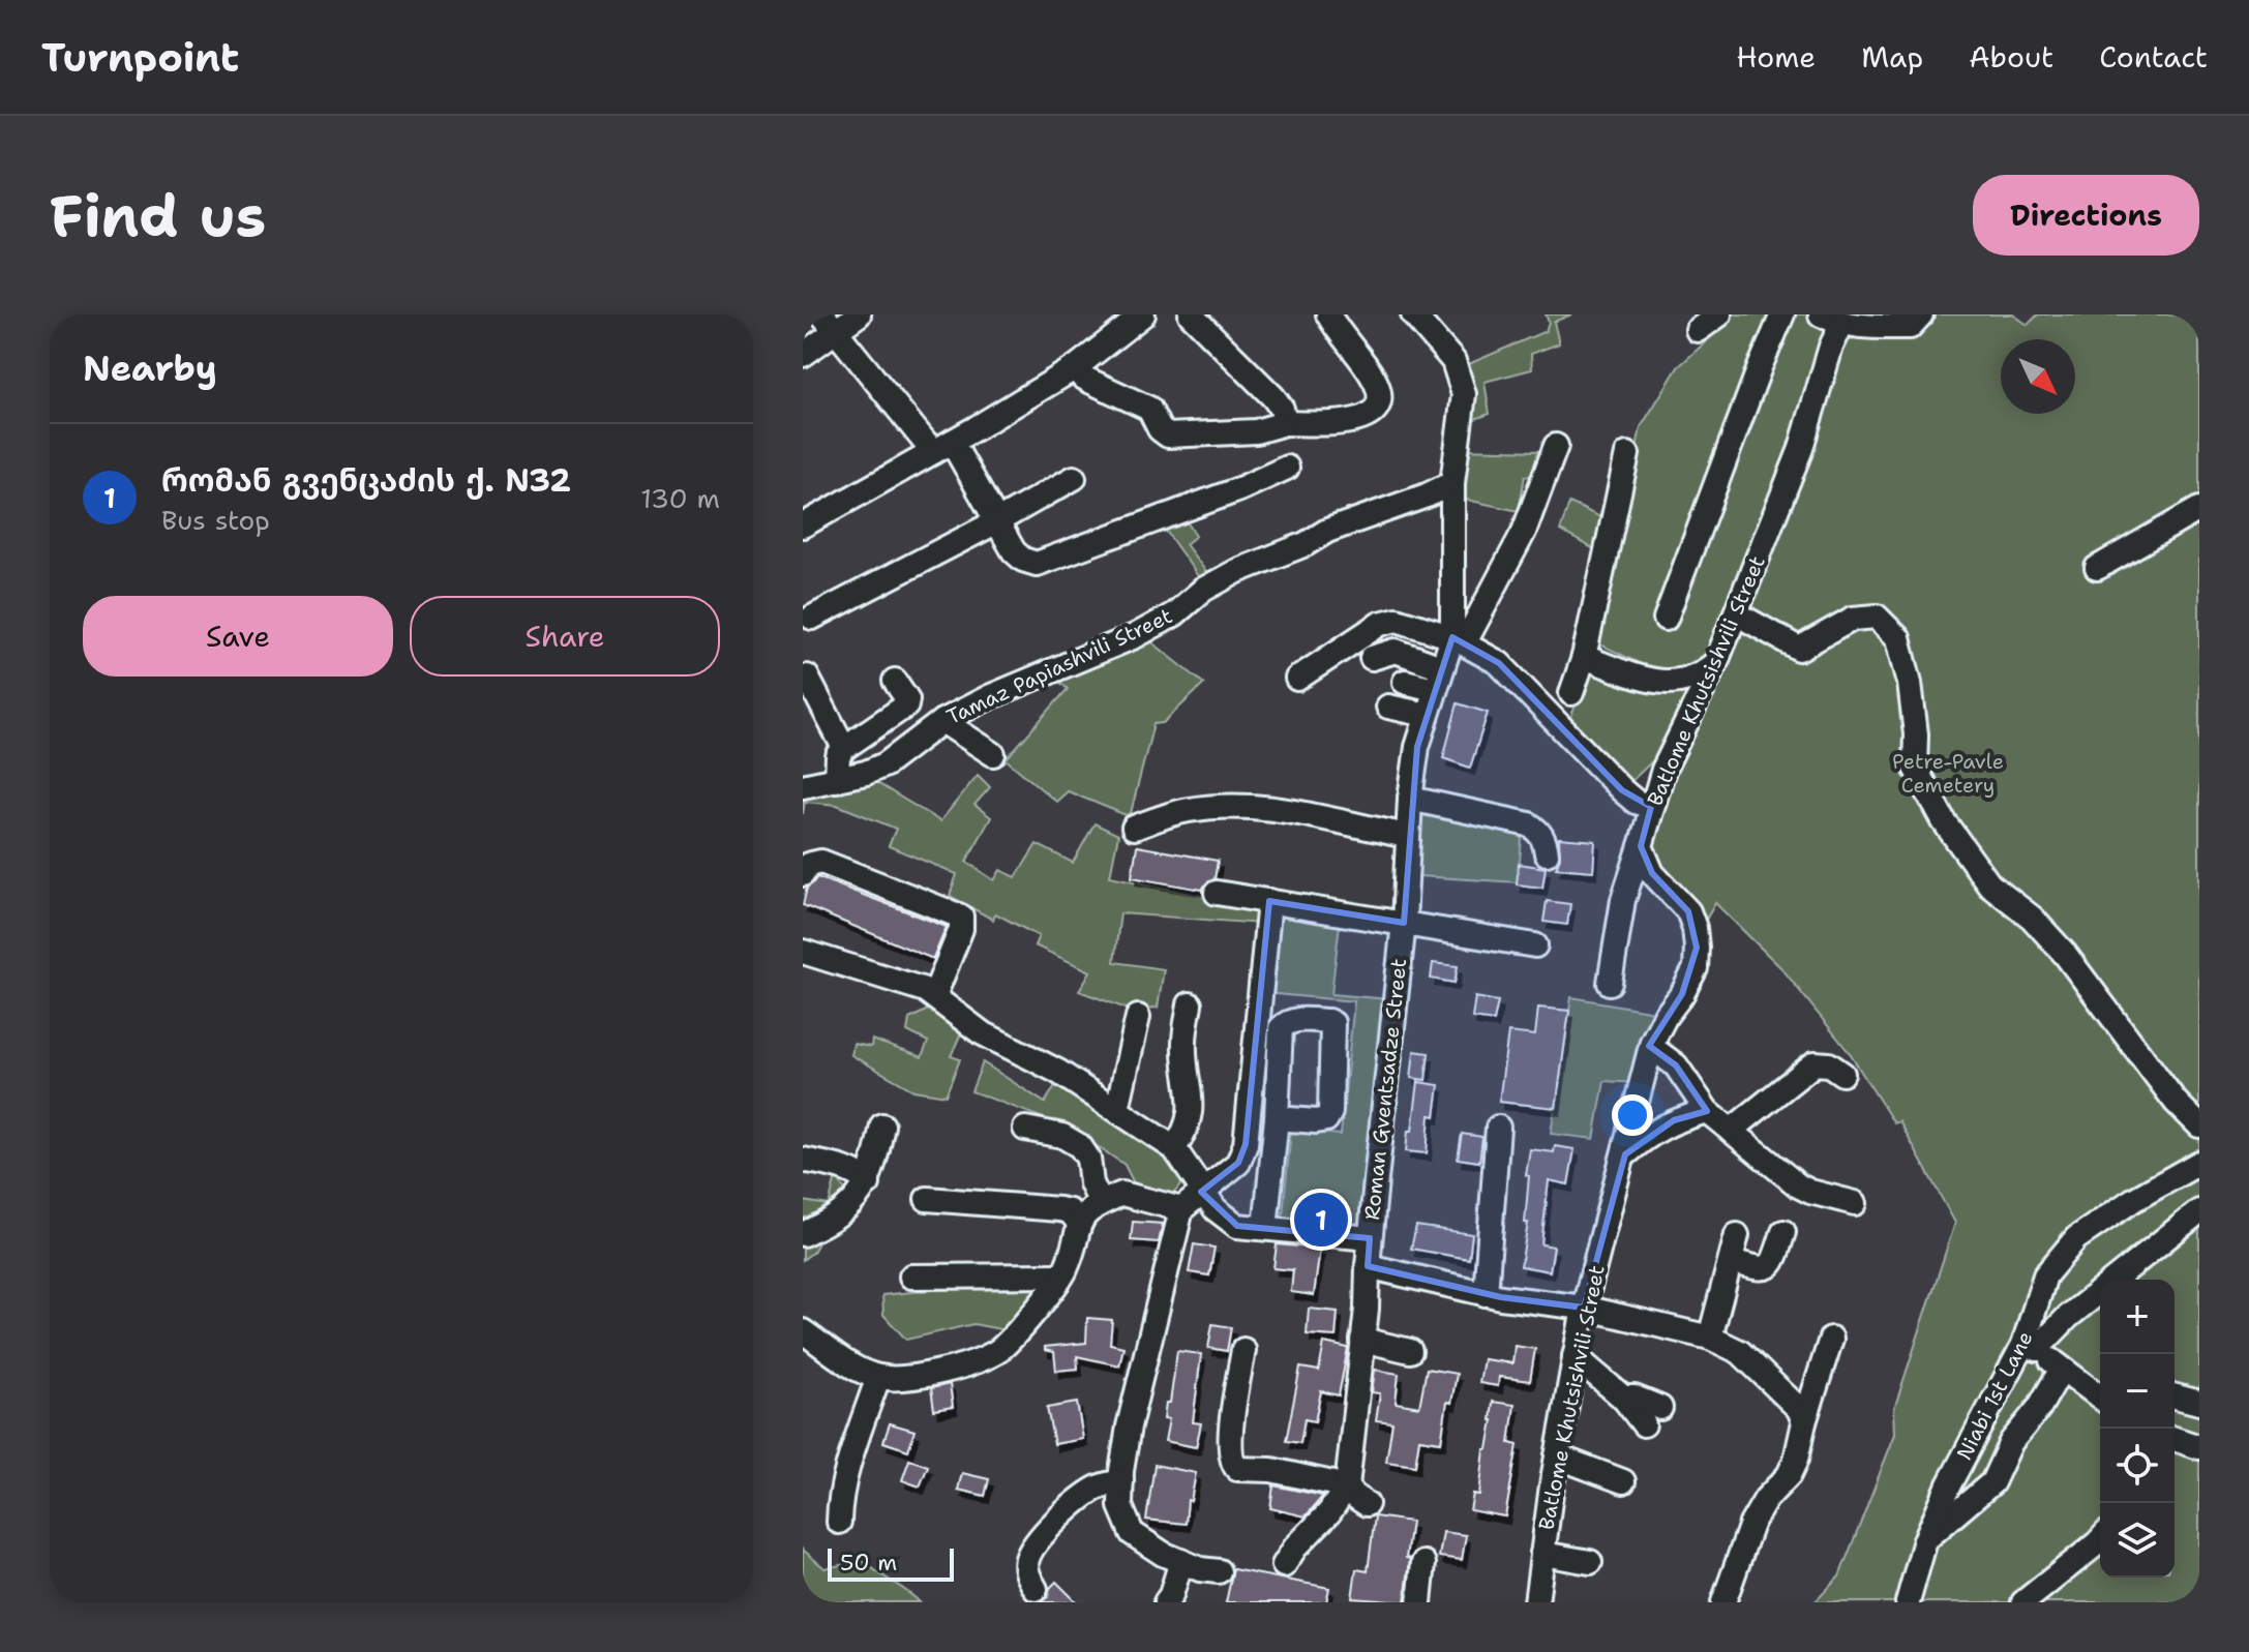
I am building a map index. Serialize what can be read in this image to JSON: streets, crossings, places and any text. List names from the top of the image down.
{
  "streets": {
    "street": [
      "Tamaz Papiashvili Street",
      "Batlome Khutsishvili Street",
      "Roman Gventsadze Street",
      "Niabi 1st Lane"
    ]
  },
  "parks": ["Petre-Pavle Cemetery"],
  "scale_bar": "50 m",
  "north": "bottom right",
  "page": {
    "header": "Turnpoint",
    "nav": [
      "Home",
      "Map",
      "About",
      "Contact"
    ],
    "buttons": [
      "Directions",
      ["Save", "Share"]
    ],
    "title": "Find us",
    "heading": "Nearby",
    "list": [
      {
        "mark": "1",
        "name": "რომან გვენცაძის ქ. N32",
        "note": "Bus stop",
        "value": "130 m"
      }
    ],
    "pins": "1",
    "map_buttons": ["+", "−"],
    "scale": "50 m"
  }
}
